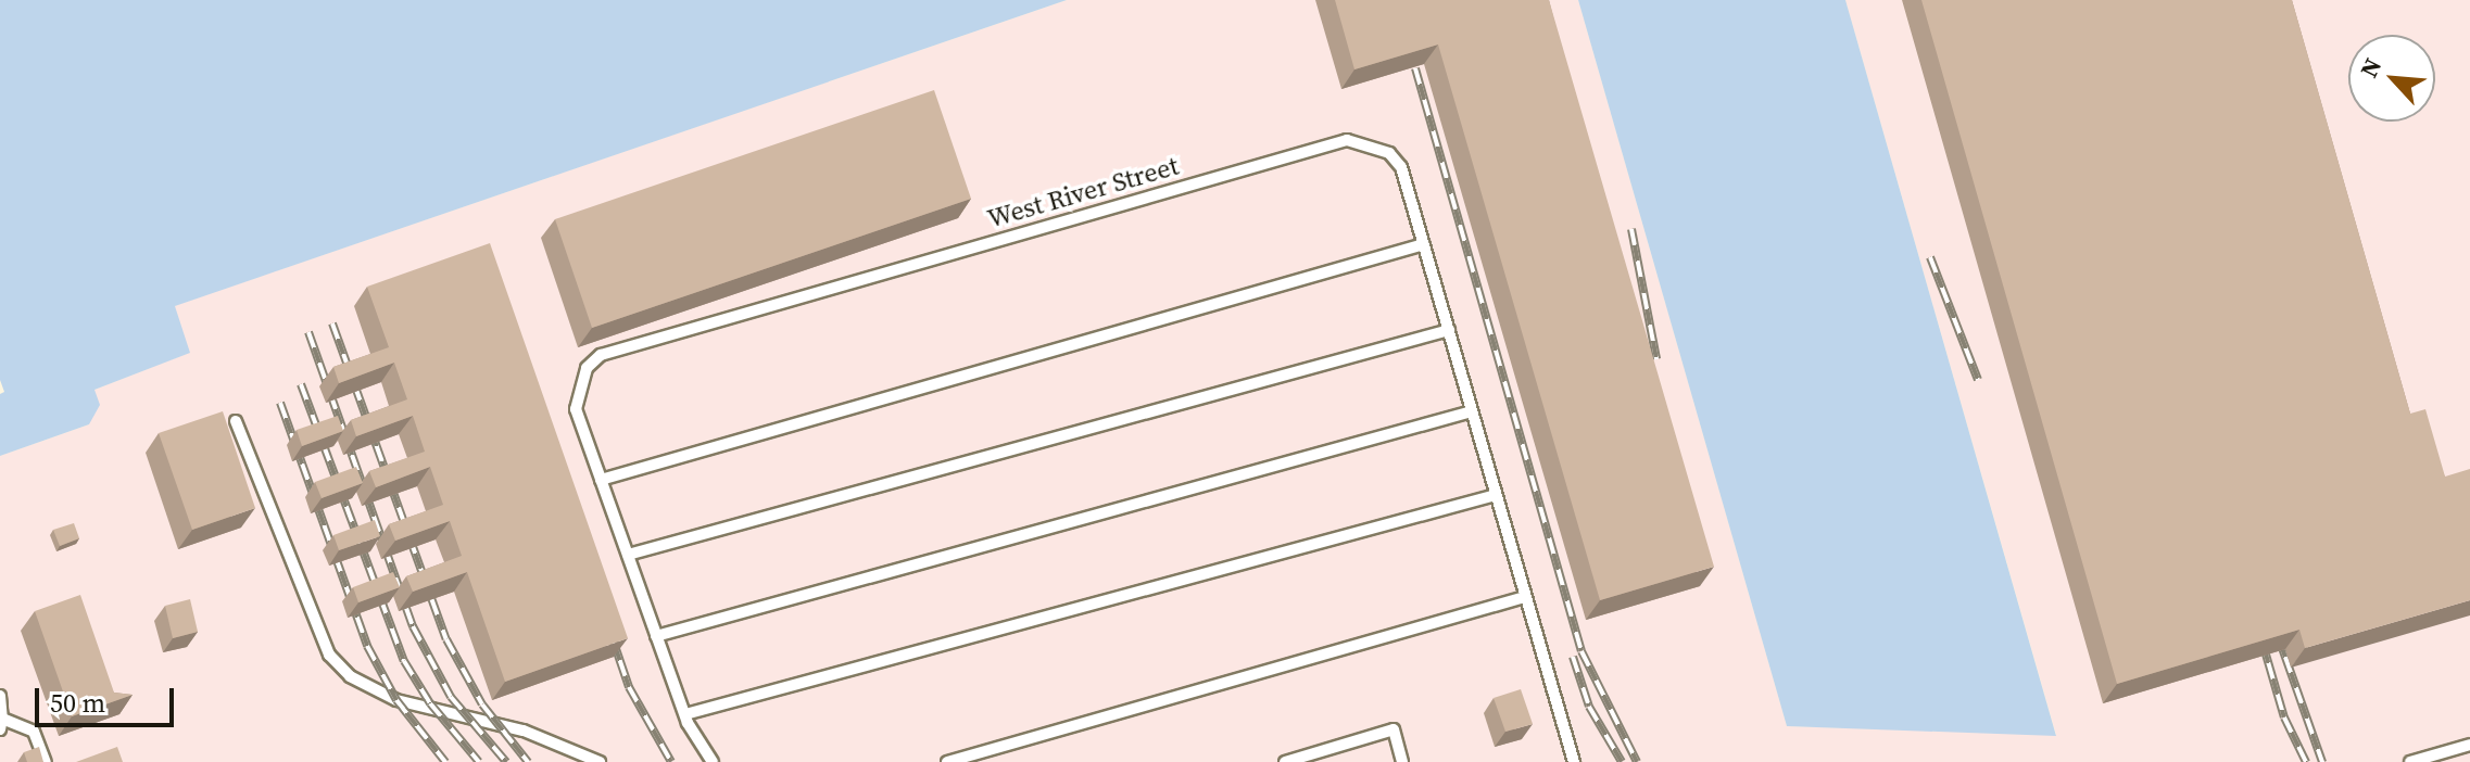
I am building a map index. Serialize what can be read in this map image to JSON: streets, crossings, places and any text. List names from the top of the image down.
{
  "streets": {
    "lane": ["West River Street"]
  },
  "scale_bar": "50 m",
  "north": "top left"
}
